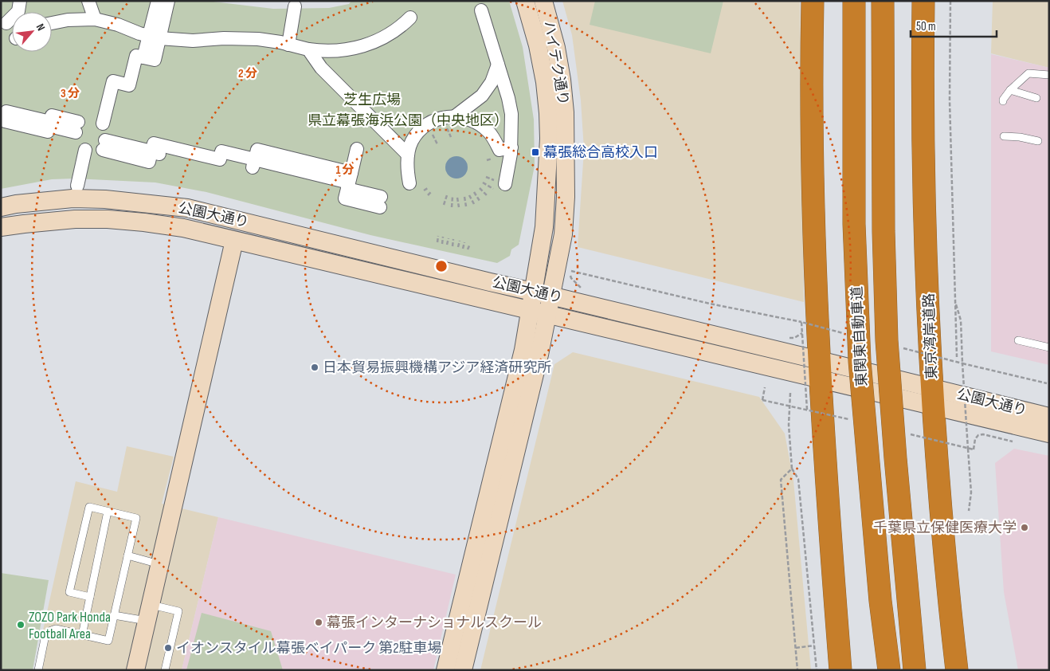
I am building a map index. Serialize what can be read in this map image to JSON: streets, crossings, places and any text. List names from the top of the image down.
{
  "streets": {
    "highway": ["東関東自動車道", "東京湾岸道路"],
    "street": ["ハイテク通り", "公園大通り"]
  },
  "crossings": [
    ["ハイテク通り", "公園大通り"],
    ["公園大通り", "東京湾岸道路"]
  ],
  "parks": ["芝生広場", "県立幕張海浜公園（中央地区）"],
  "places": {
    "transit": ["幕張総合高校入口"],
    "other": [
      "日本貿易振興機構アジア経済研究所",
      "千葉県立保健医療大学",
      "幕張インターナショナルスクール",
      "ZOZO Park Honda Football Area",
      "イオンスタイル幕張ベイパーク 第2駐車場"
    ]
  },
  "scale_bar": "50 m",
  "north": "top right",
  "rings": ["2 分", "3 分", "1 分"]
}
